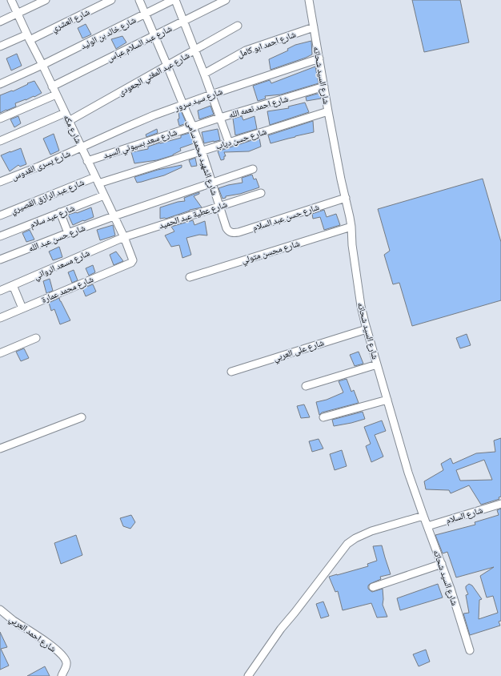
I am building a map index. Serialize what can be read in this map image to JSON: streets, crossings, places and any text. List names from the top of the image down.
{
  "streets": {
    "street": [
      "شارع العشري",
      "شارع خالد بن الوليد",
      "شارع عبد السلام عباس",
      "شارع احمد ابو كامل",
      "شارع عبد المغني الجعودى",
      "شارع السيد شحاته",
      "شارع سيد سرور",
      "شارع احمد نعمه الله",
      "شارع مكه",
      "شارع حسن دياب",
      "شارع سعد بسيوني السيد",
      "شارع الشهيد محمد سامى",
      "شارع يسرى القدوس",
      "شارع عبد الرازق القصيري",
      "شارع عطية عبد الحميد",
      "شارع عيد سلام",
      "شارع حسن عبد السلام",
      "شارع حسن عبد الله",
      "شارع محسن متولي",
      "شارع مسعد الرواني",
      "شارع محمد عمارة",
      "شارع على العربي",
      "شارع السلام",
      "شارع احمد العربي"
    ]
  },
  "crossings": [
    ["شارع العشري", "شارع مكه"],
    ["شارع خالد بن الوليد", "شارع مكه"],
    ["شارع خالد بن الوليد", "شارع الشهيد محمد سامى"],
    ["شارع عبد السلام عباس", "شارع مكه"],
    ["شارع عبد السلام عباس", "شارع الشهيد محمد سامى"],
    ["شارع احمد ابو كامل", "شارع السيد شحاته"],
    ["شارع عبد المغني الجعودى", "شارع مكه"],
    ["شارع عبد المغني الجعودى", "شارع الشهيد محمد سامى"],
    ["شارع السيد شحاته", "شارع سيد سرور"],
    ["شارع السيد شحاته", "شارع احمد نعمه الله"],
    ["شارع السيد شحاته", "شارع حسن دياب"],
    ["شارع السيد شحاته", "شارع حسن عبد السلام"],
    ["شارع السيد شحاته", "شارع محسن متولي"],
    ["شارع السيد شحاته", "شارع على العربي"],
    ["شارع السيد شحاته", "شارع السلام"],
    ["شارع سيد سرور", "شارع مكه"],
    ["شارع سيد سرور", "شارع الشهيد محمد سامى"],
    ["شارع سيد سرور", "شارع يسرى القدوس"],
    ["شارع احمد نعمه الله", "شارع سعد بسيوني السيد"],
    ["شارع احمد نعمه الله", "شارع الشهيد محمد سامى"],
    ["شارع مكه", "شارع حسن دياب"],
    ["شارع مكه", "شارع سعد بسيوني السيد"],
    ["شارع مكه", "شارع يسرى القدوس"],
    ["شارع مكه", "شارع عبد الرازق القصيري"],
    ["شارع مكه", "شارع عطية عبد الحميد"],
    ["شارع مكه", "شارع عيد سلام"],
    ["شارع مكه", "شارع حسن عبد الله"],
    ["شارع مكه", "شارع مسعد الرواني"],
    ["شارع مكه", "شارع محمد عمارة"],
    ["شارع حسن دياب", "شارع الشهيد محمد سامى"],
    ["شارع حسن دياب", "شارع عبد الرازق القصيري"],
    ["شارع سعد بسيوني السيد", "شارع الشهيد محمد سامى"],
    ["شارع الشهيد محمد سامى", "شارع عطية عبد الحميد"],
    ["شارع الشهيد محمد سامى", "شارع حسن عبد السلام"],
    ["شارع الشهيد محمد سامى", "شارع حسن عبد الله"],
    ["شارع عطية عبد الحميد", "شارع مسعد الرواني"]
  ]
}
